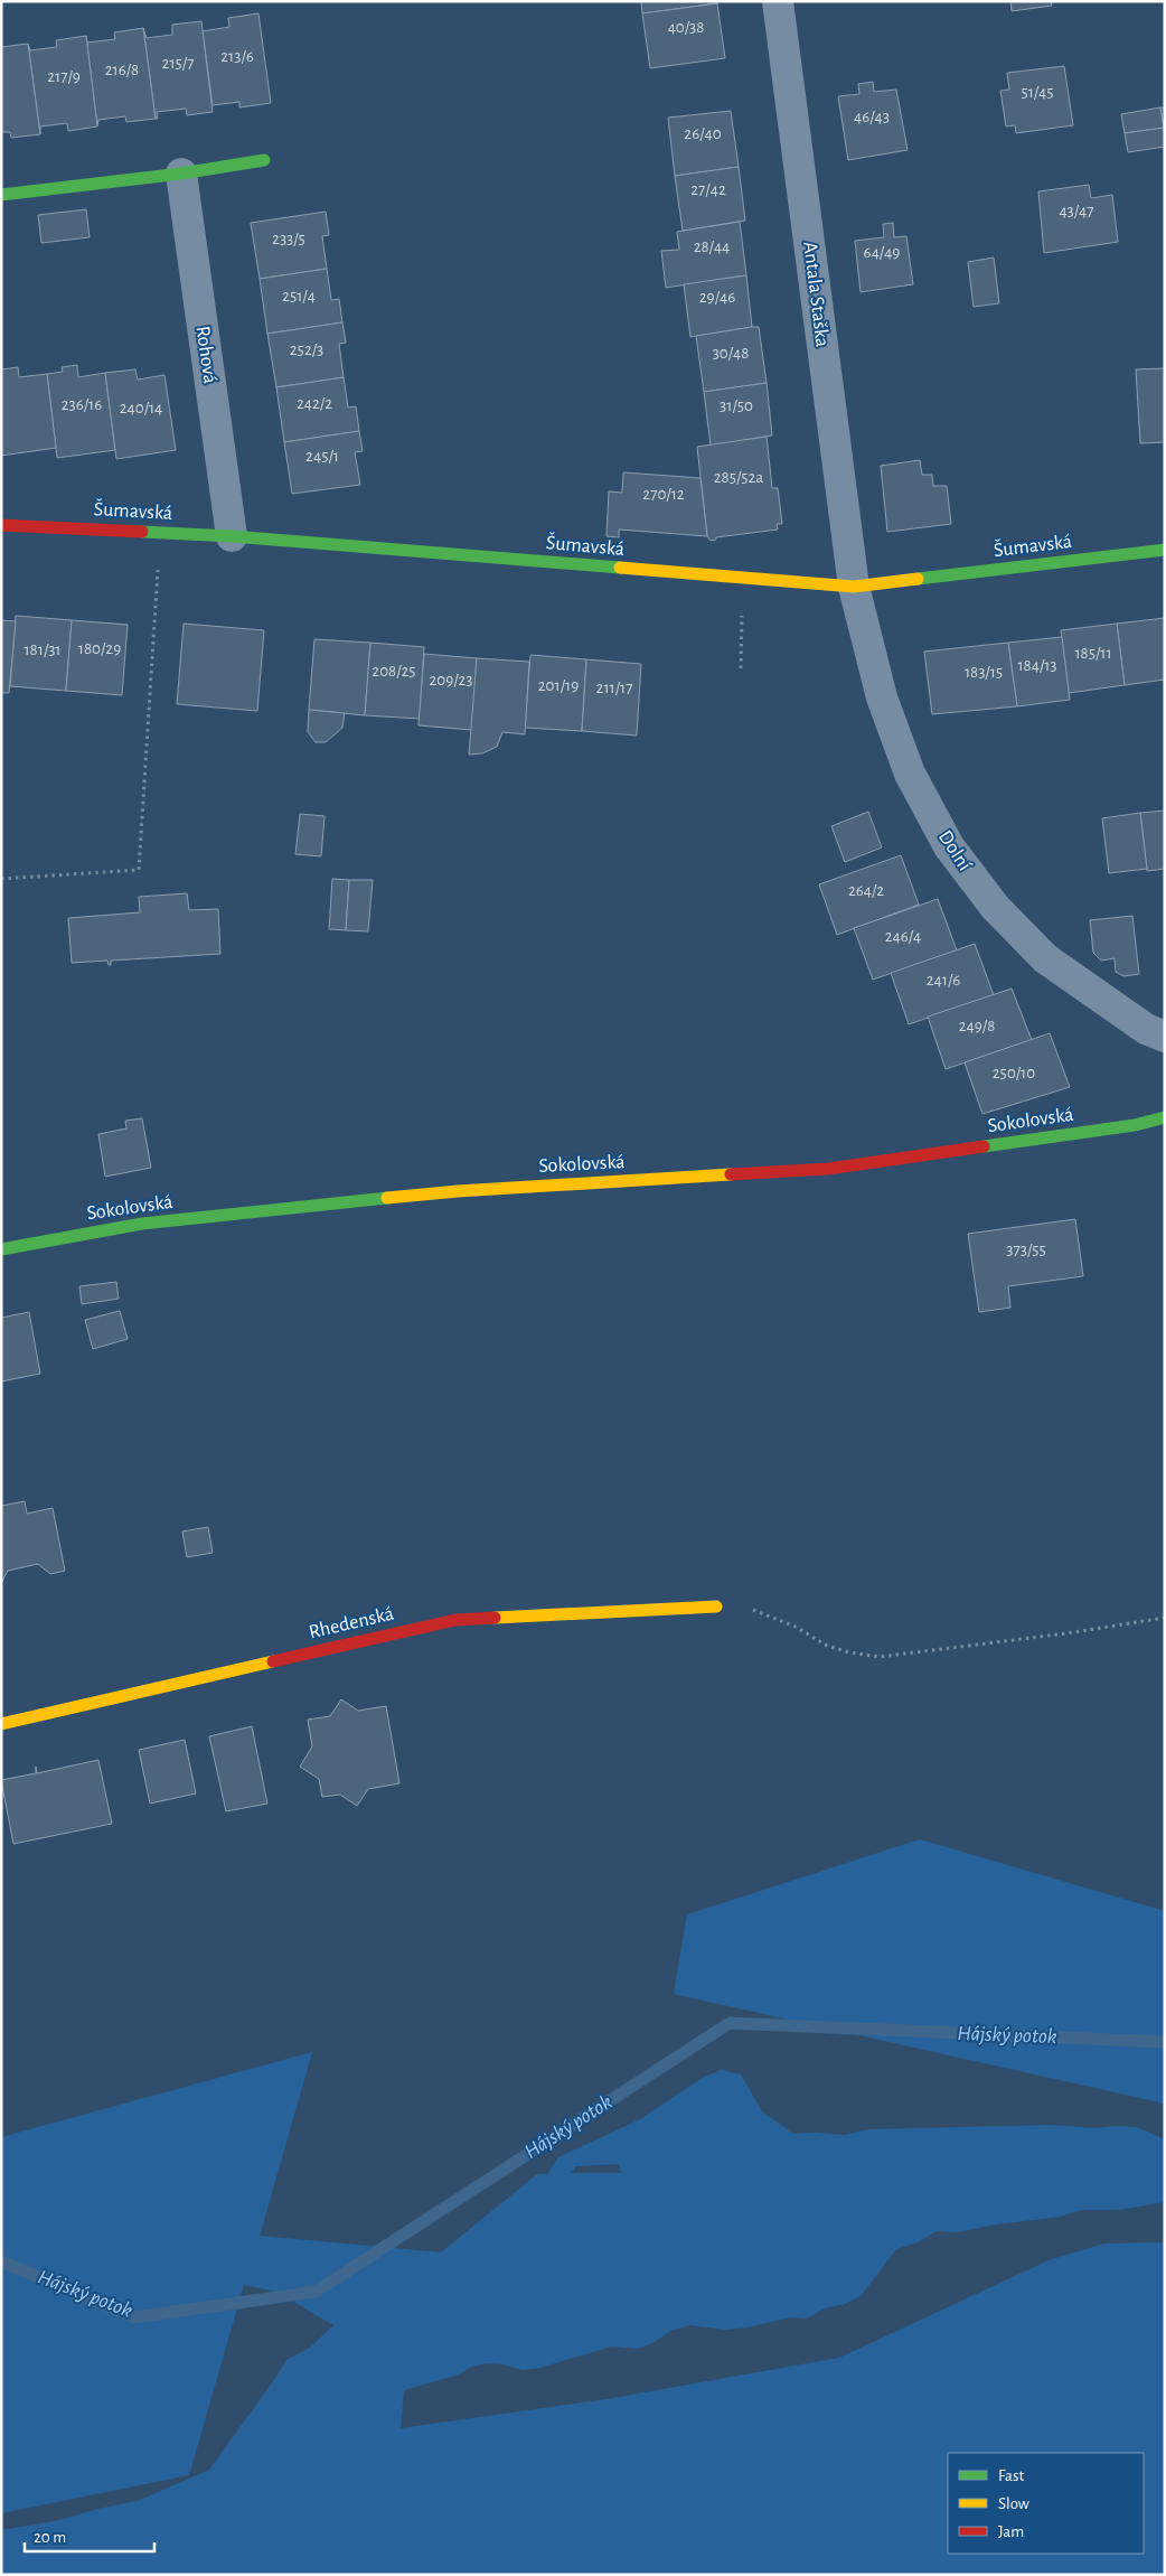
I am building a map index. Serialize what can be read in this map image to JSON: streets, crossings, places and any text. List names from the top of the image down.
{
  "streets": {
    "street": [
      "Antala Staška",
      "Rohová",
      "Šumavská",
      "Dolní",
      "Sokolovská",
      "Rhedenská"
    ]
  },
  "crossings": [
    ["Antala Staška", "Šumavská"],
    ["Antala Staška", "Dolní"],
    ["Rohová", "Šumavská"],
    ["Šumavská", "Dolní"]
  ],
  "water": ["Hájský potok"],
  "house_numbers": [
    "40/38",
    "213/6",
    "215/7",
    "216/8",
    "217/9",
    "51/45",
    "46/43",
    "26/40",
    "27/42",
    "43/47",
    "233/5",
    "28/44",
    "64/49",
    "251/4",
    "29/46",
    "252/3",
    "30/48",
    "242/2",
    "236/16",
    "31/50",
    "240/14",
    "245/1",
    "285/52a",
    "270/12",
    "180/29",
    "181/31",
    "185/11",
    "184/13",
    "208/25",
    "183/15",
    "209/23",
    "201/19",
    "211/17",
    "264/2",
    "246/4",
    "241/6",
    "249/8",
    "250/10",
    "373/55"
  ],
  "legend": ["Fast", "Slow", "Jam"],
  "scale_bar": "20 m"
}
